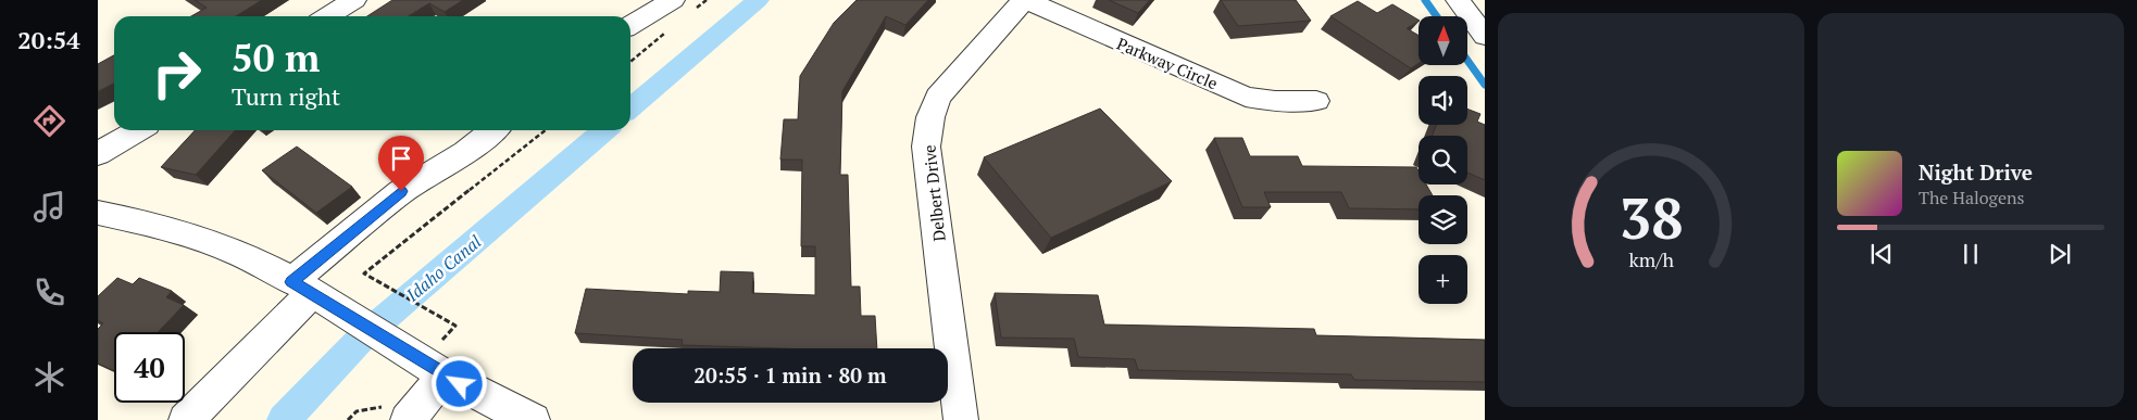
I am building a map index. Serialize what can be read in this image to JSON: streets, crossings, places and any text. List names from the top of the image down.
{
  "streets": {
    "street": ["Parkway Circle", "Delbert Drive"]
  },
  "crossings": [
    ["Parkway Circle", "Delbert Drive"]
  ],
  "water": ["Idaho Canal"],
  "north": "top",
  "page": {
    "tabs": "20:54",
    "map_buttons": "+",
    "turn": ["50 m", "Turn right"],
    "song": ["Night Drive", "The Halogens"],
    "limit": "40",
    "trip": "20:55 · 1 min · 80 m",
    "gauge": ["38", "km/h"]
  }
}
